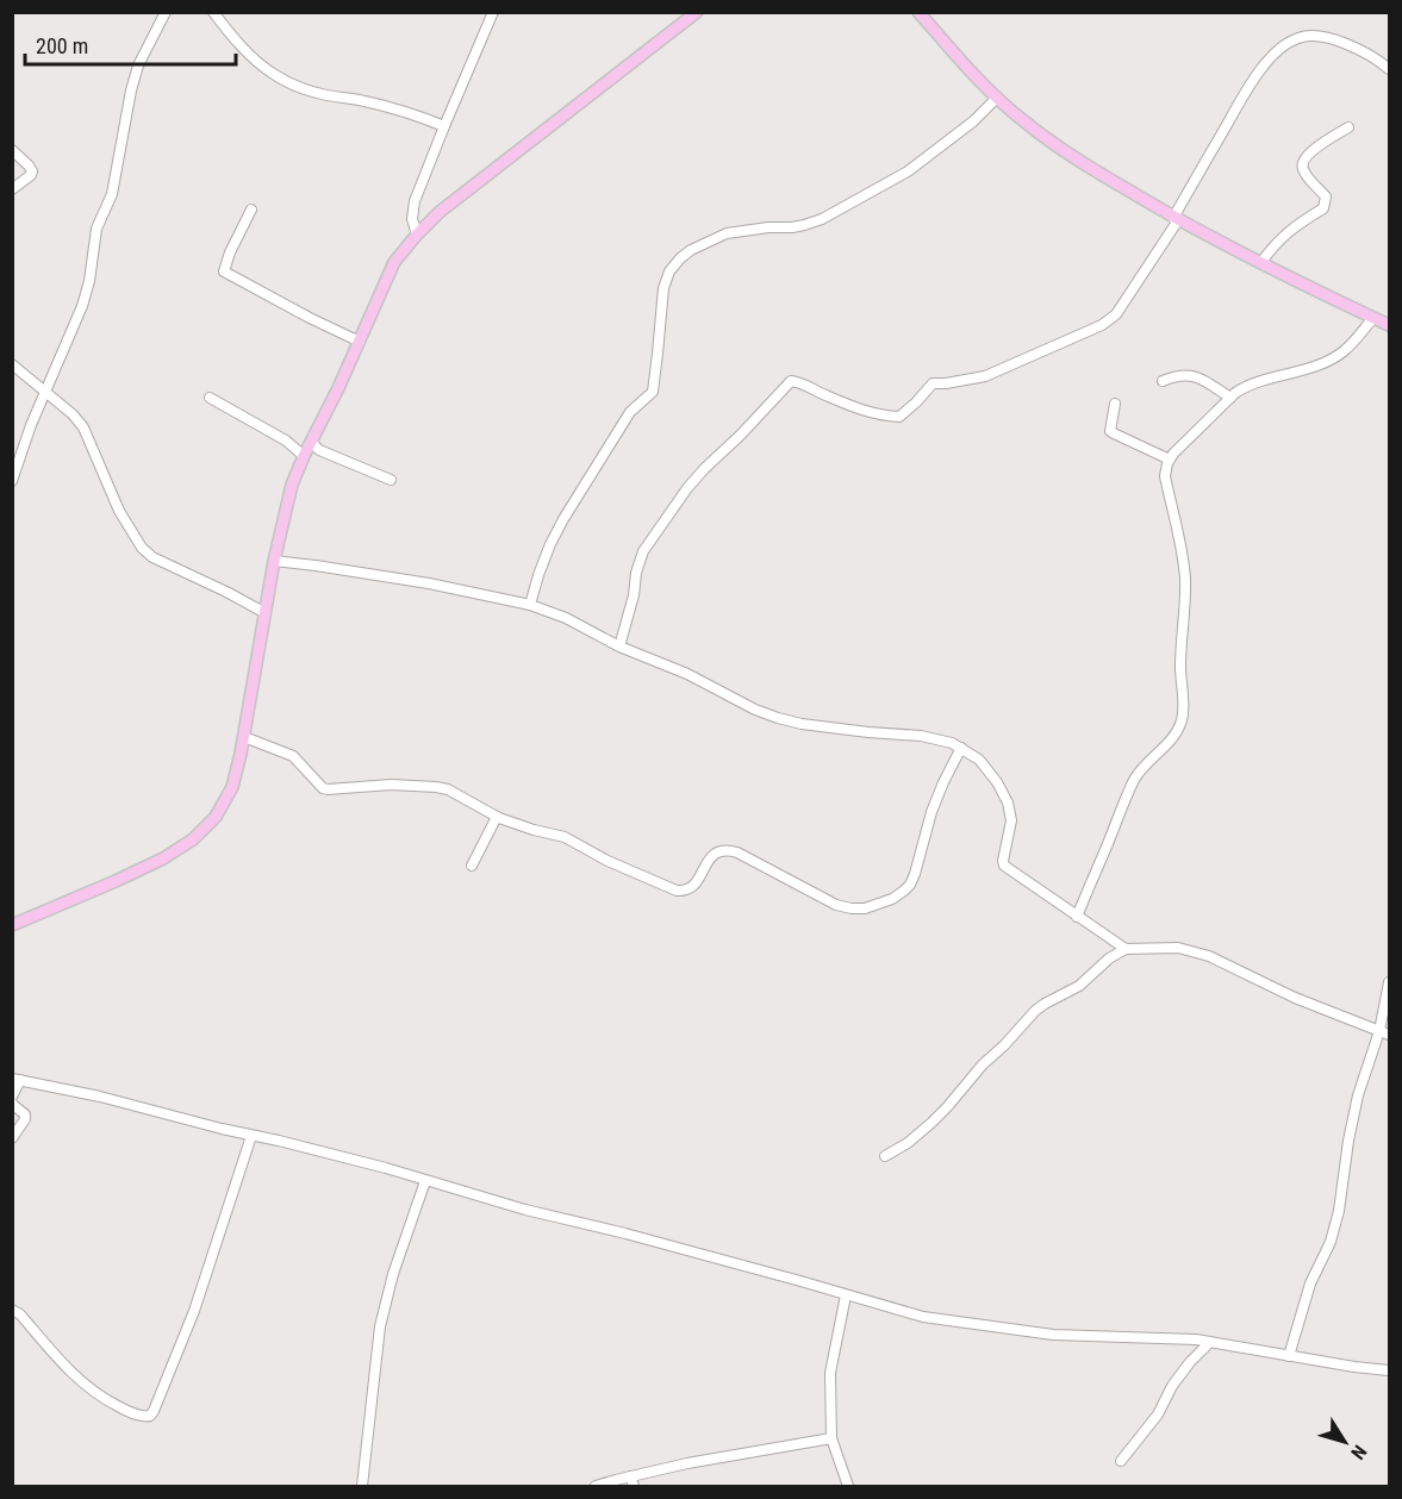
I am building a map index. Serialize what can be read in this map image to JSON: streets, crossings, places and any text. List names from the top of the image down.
{
  "scale_bar": "200 m",
  "north": "bottom right"
}
